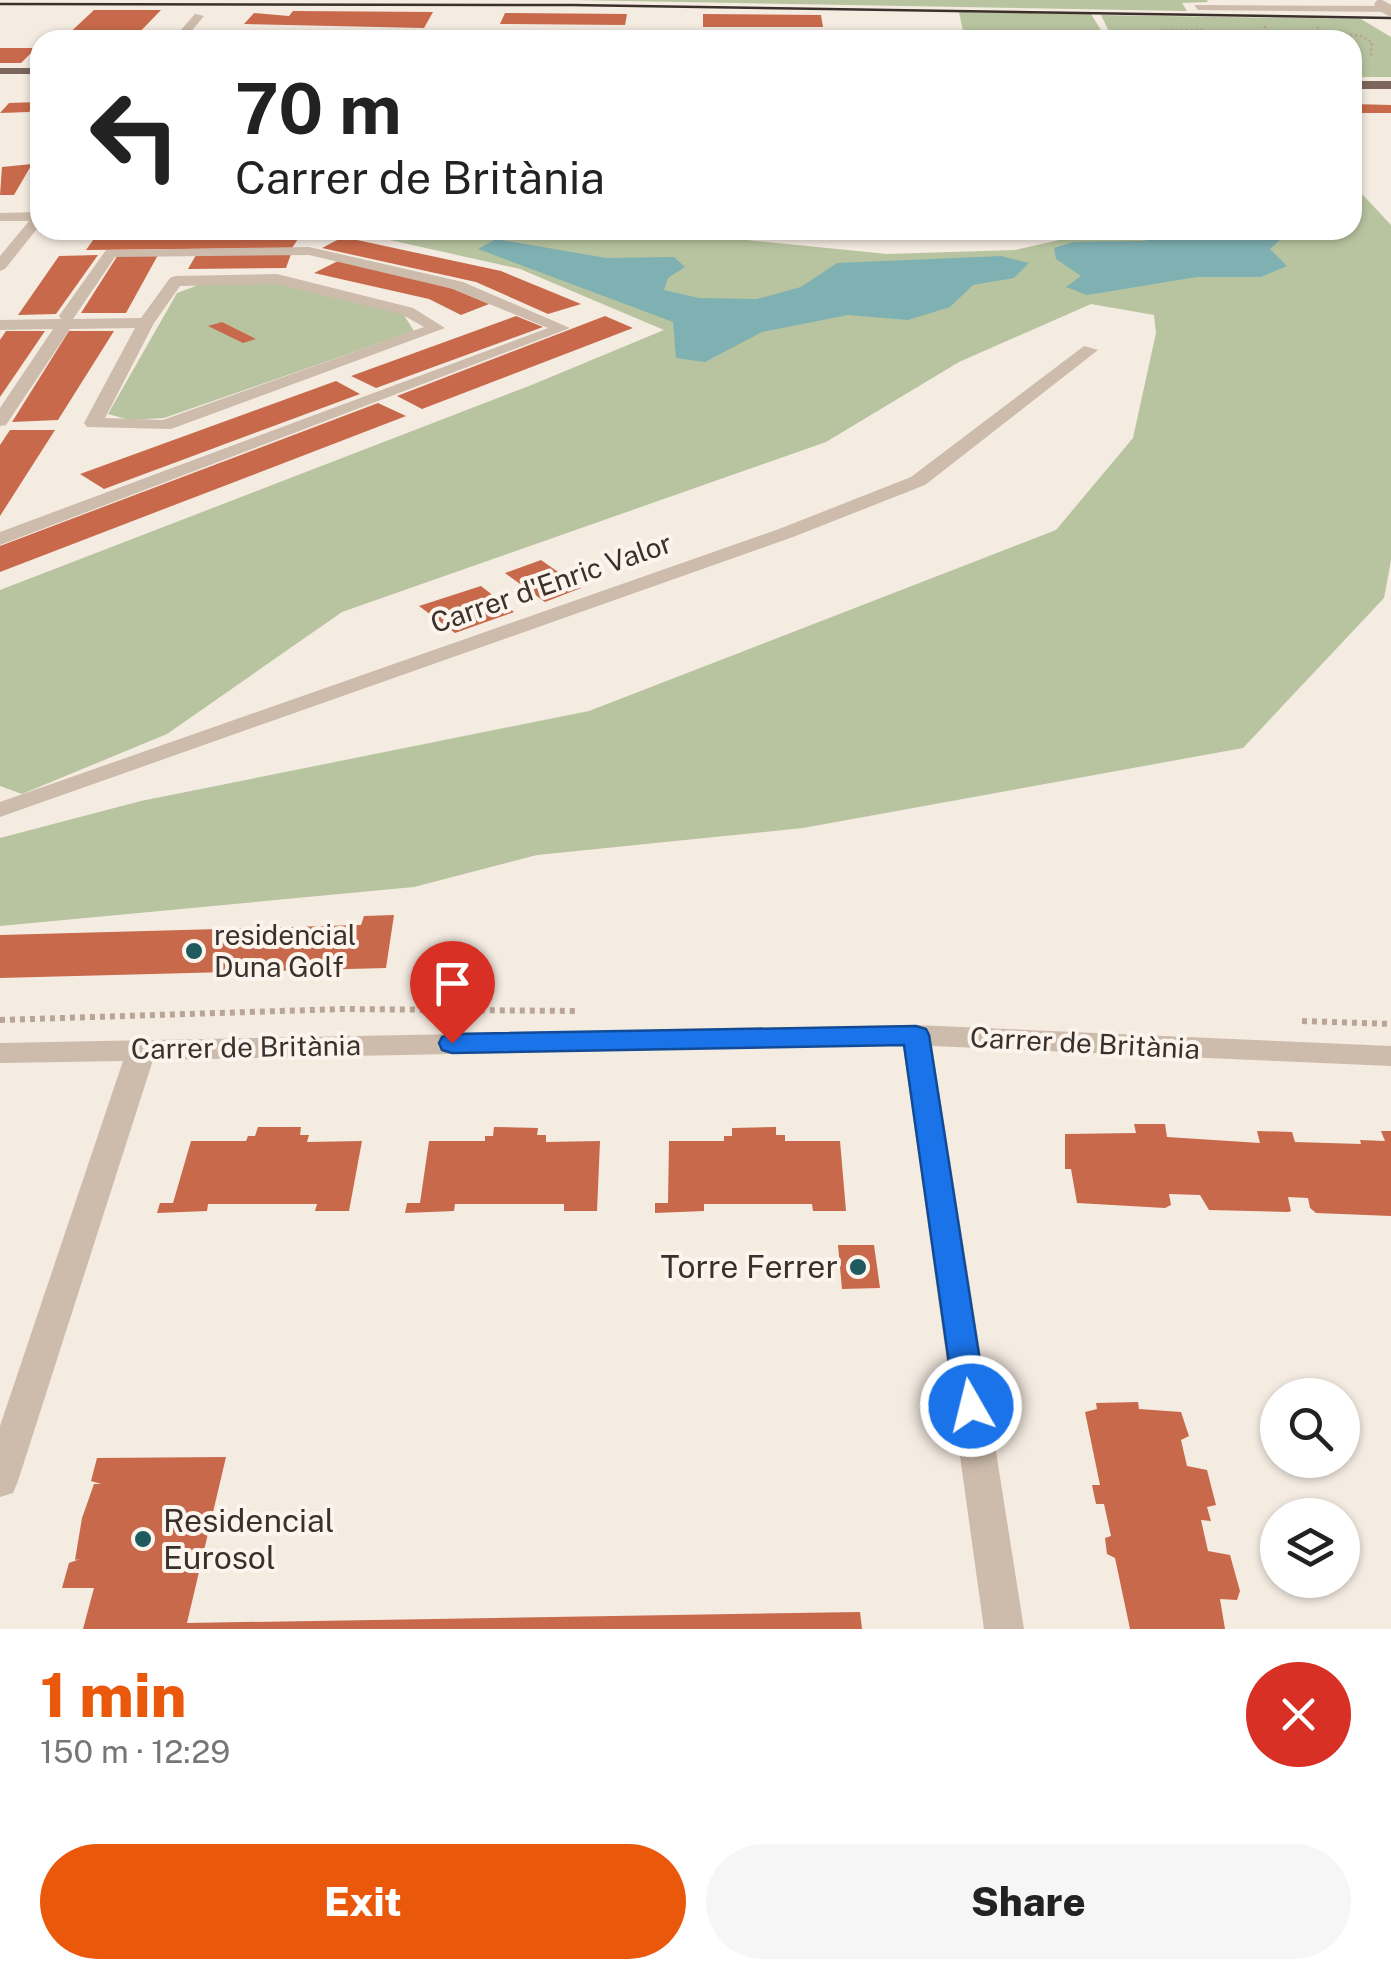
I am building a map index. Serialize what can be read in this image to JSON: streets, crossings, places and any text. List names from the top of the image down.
{
  "streets": {
    "street": ["Carrer d'Enric Valor", "Carrer de Britània"]
  },
  "places": ["residencial Duna Golf", "Torre Ferrer", "Residencial Eurosol"],
  "page": {
    "turn": ["70 m", "Carrer de Britània"],
    "heading": ["1 min", "150 m · 12:29"],
    "buttons": ["Exit", "Share"]
  }
}
